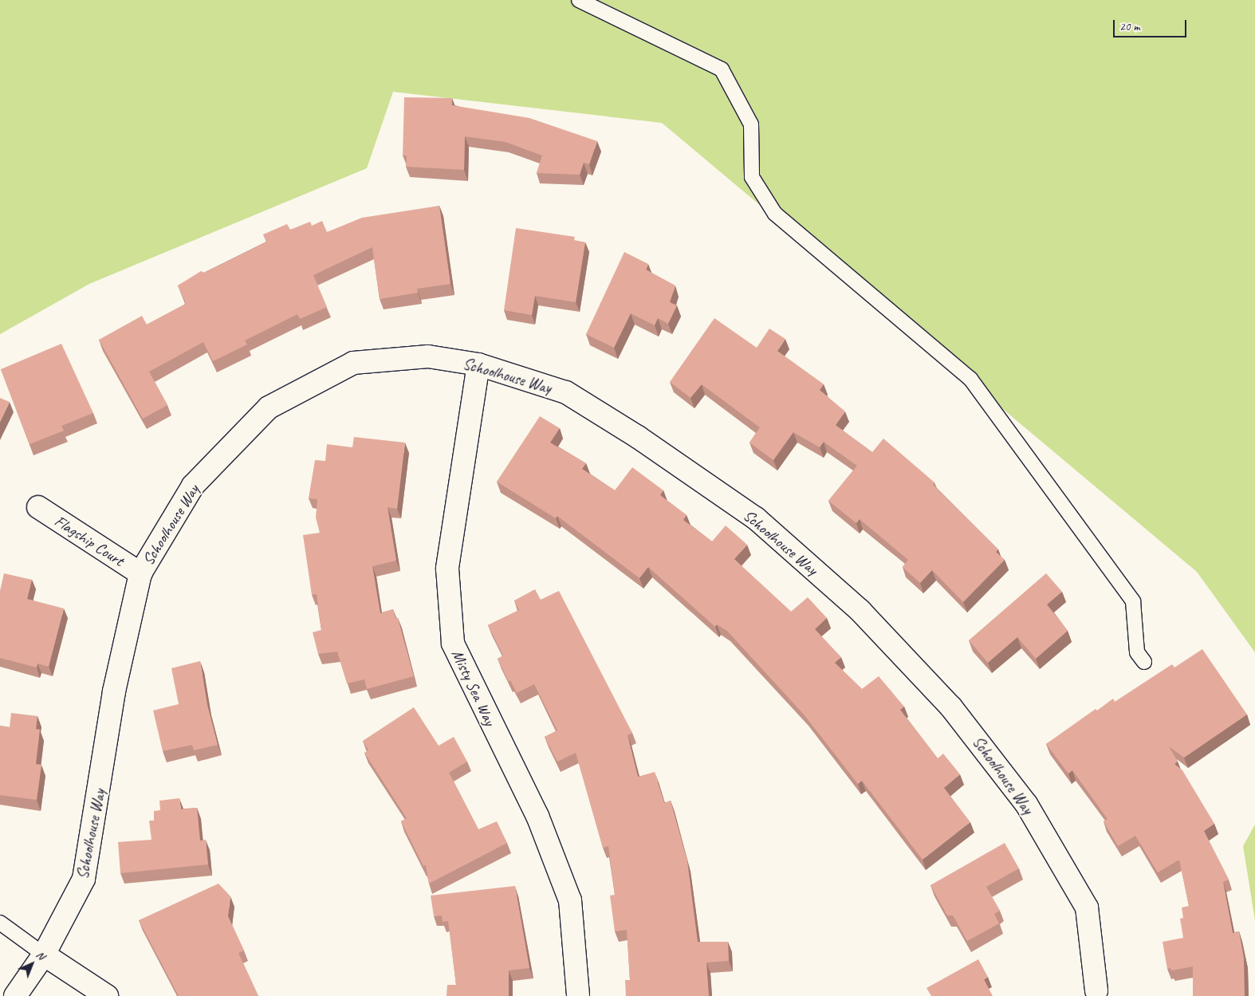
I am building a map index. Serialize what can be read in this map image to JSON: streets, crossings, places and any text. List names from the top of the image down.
{
  "streets": {
    "street": ["Schoolhouse Way", "Flagship Court", "Misty Sea Way"]
  },
  "crossings": [
    ["Schoolhouse Way", "Flagship Court"],
    ["Schoolhouse Way", "Misty Sea Way"]
  ],
  "scale_bar": "20 m",
  "north": "top right"
}
